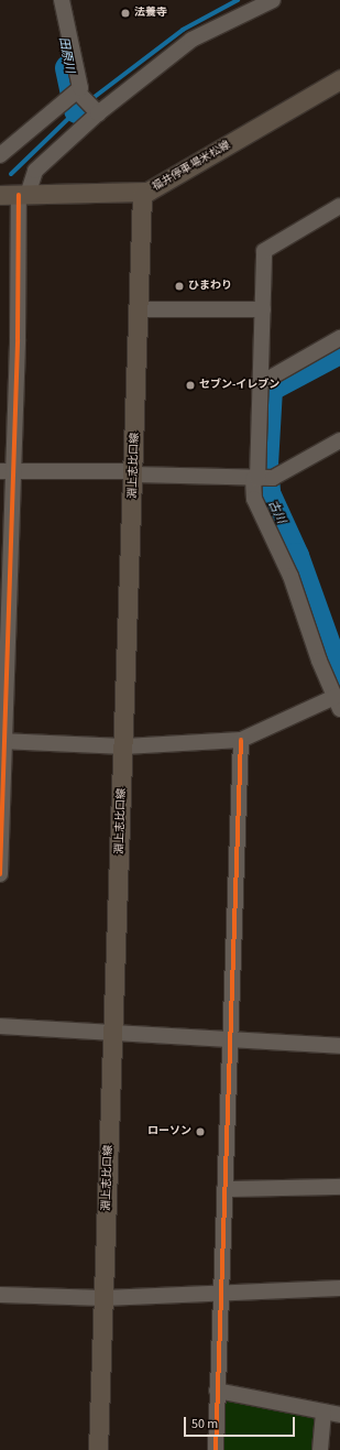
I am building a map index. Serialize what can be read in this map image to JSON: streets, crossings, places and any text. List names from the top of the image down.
{
  "streets": {
    "main road": ["福井停車場米松線", "淵上志比口線"]
  },
  "crossings": [
    ["福井停車場米松線", "淵上志比口線"]
  ],
  "water": ["田原川", "古川"],
  "places": [
    "法養寺",
    "ひまわり",
    "セブン-イレブン",
    "ローソン"
  ],
  "scale_bar": "50 m"
}
